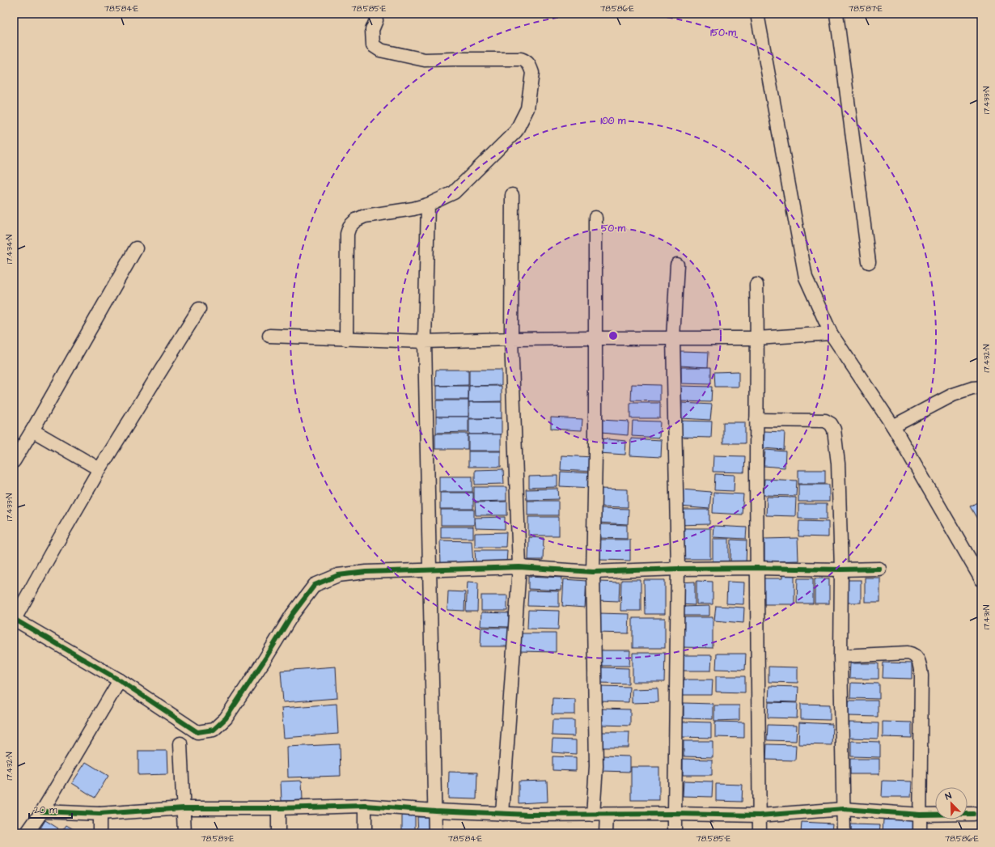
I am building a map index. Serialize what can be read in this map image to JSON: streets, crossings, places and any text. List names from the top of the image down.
{
  "scale_bar": "20 m",
  "north": "top left",
  "coordinates": [
    "78.584°E",
    "78.585°E",
    "78.586°E",
    "78.587°E",
    "17.433°N",
    "17.434°N",
    "17.432°N",
    "17.431°N",
    "78.583°E"
  ],
  "rings": ["150 m", "100 m", "50 m"]
}
